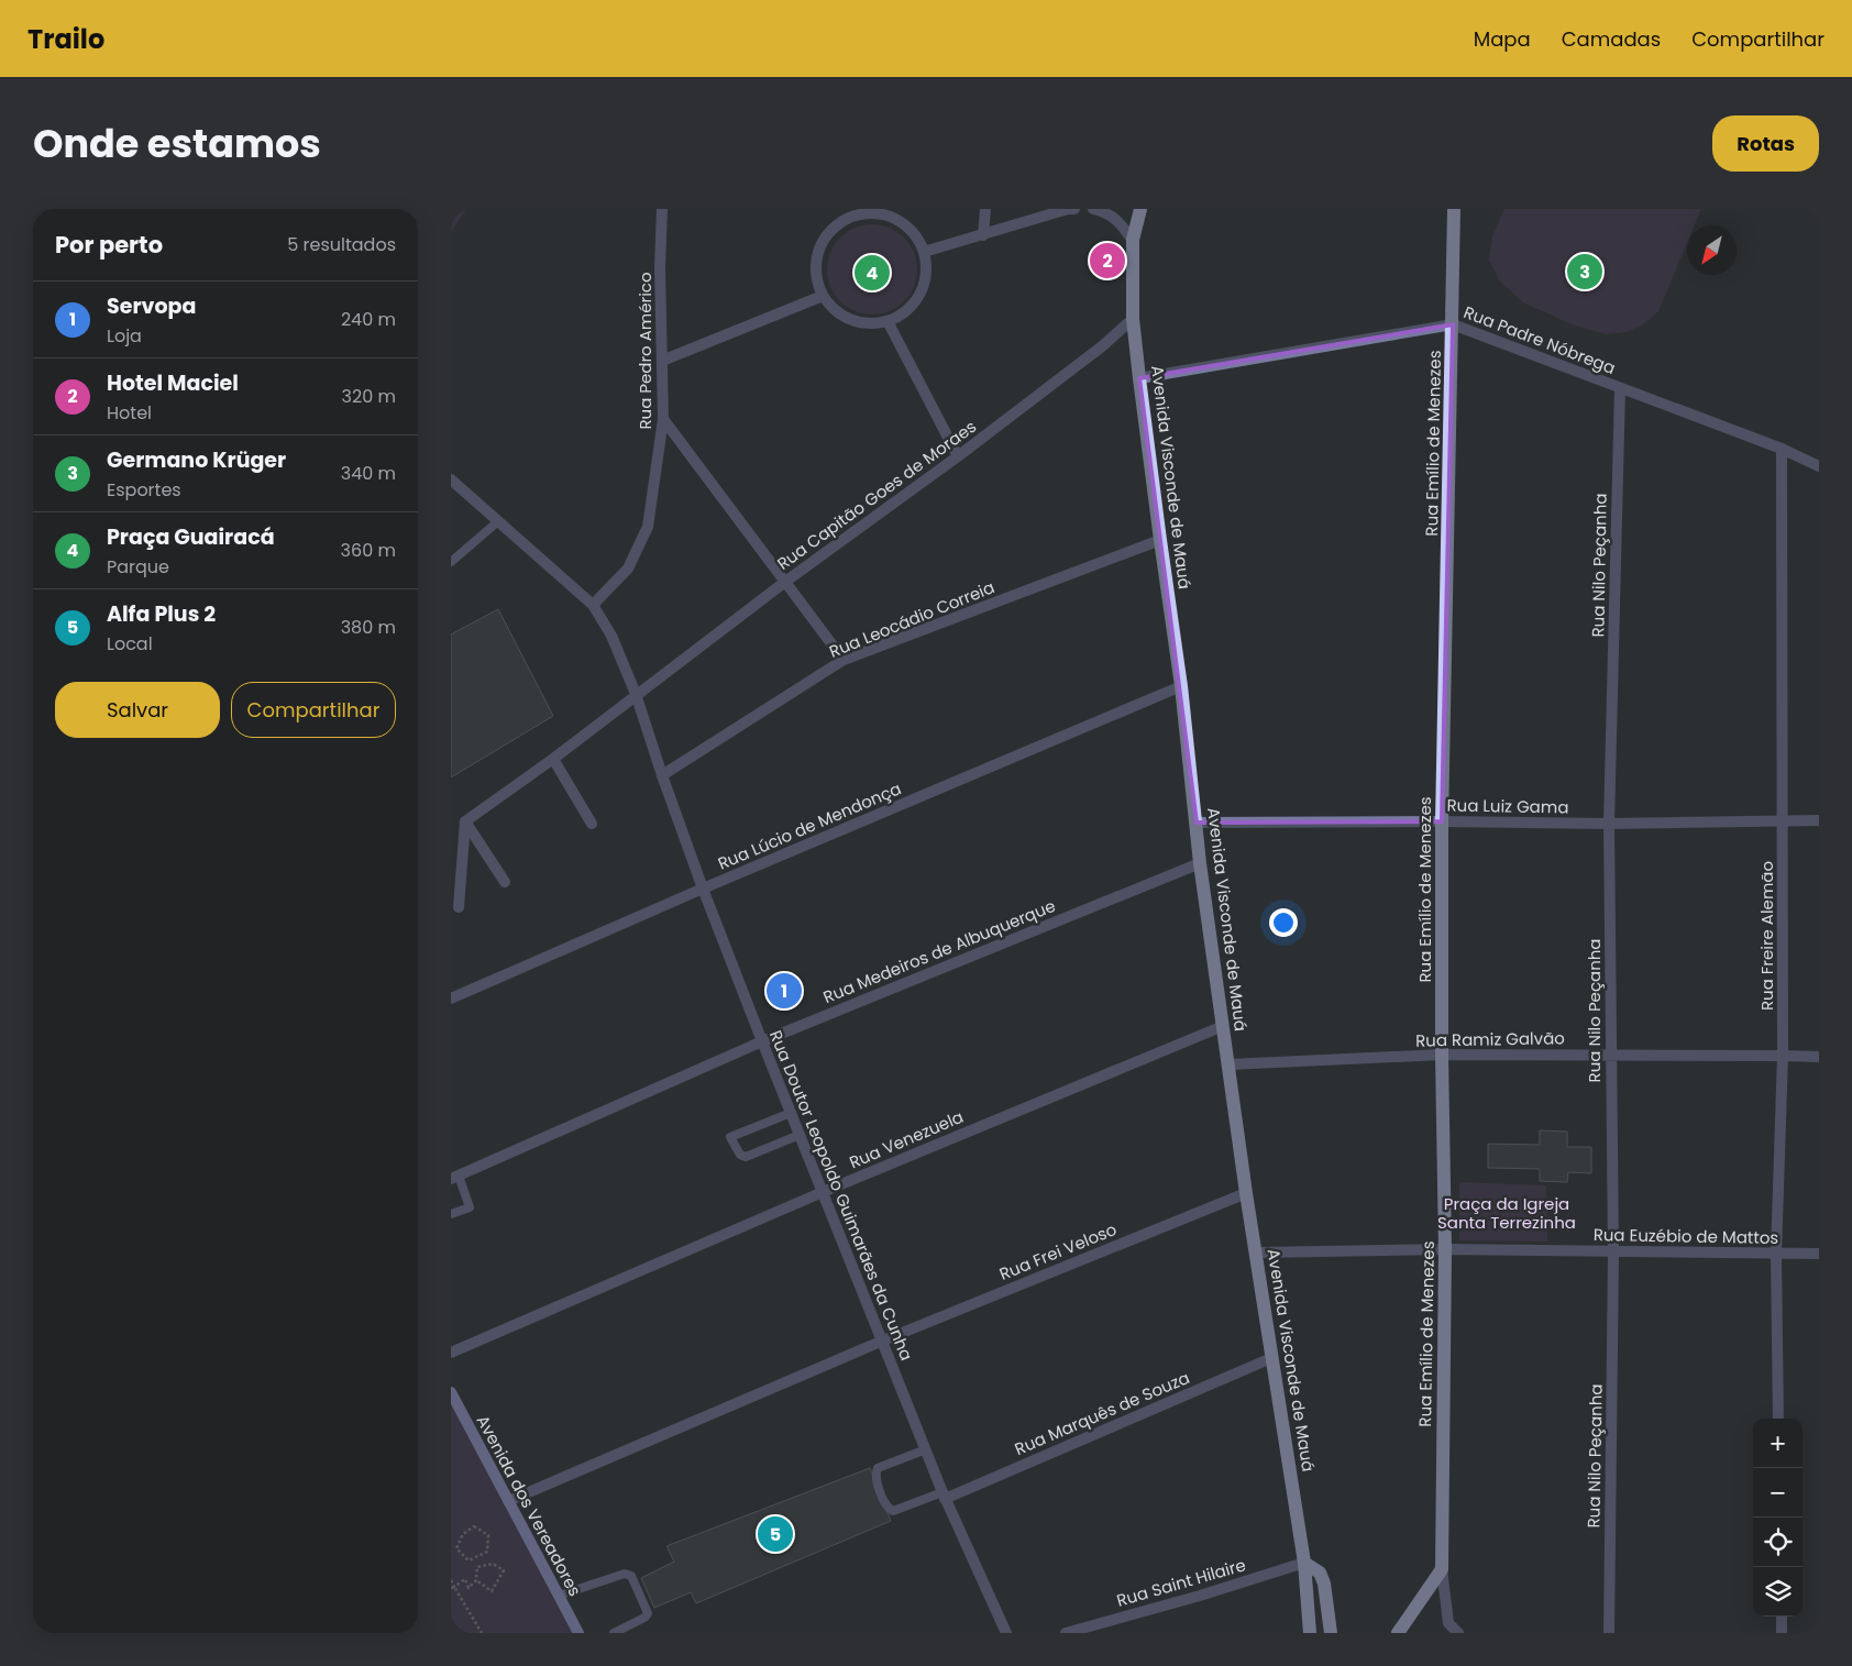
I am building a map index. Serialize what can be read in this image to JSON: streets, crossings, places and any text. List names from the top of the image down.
{
  "streets": {
    "main road": ["Rua Emílio de Menezes", "Avenida Visconde de Mauá", "Avenida dos Vereadores"],
    "street": [
      "Rua Padre Nóbrega",
      "Rua Pedro Américo",
      "Rua Capitão Goes de Moraes",
      "Rua Nilo Peçanha",
      "Rua Leocádio Correia",
      "Rua Luiz Gama",
      "Rua Lúcio de Mendonça",
      "Rua Freire Alemão",
      "Rua Medeiros de Albuquerque",
      "Rua Ramiz Galvão",
      "Rua Venezuela",
      "Rua Doutor Leopoldo Guimarães da Cunha",
      "Rua Euzébio de Mattos",
      "Rua Frei Veloso",
      "Rua Marquês de Souza",
      "Rua Saint Hilaire"
    ]
  },
  "crossings": [
    ["Rua Padre Nóbrega", "Rua Emílio de Menezes"],
    ["Rua Padre Nóbrega", "Avenida Visconde de Mauá"],
    ["Rua Padre Nóbrega", "Rua Nilo Peçanha"],
    ["Rua Padre Nóbrega", "Rua Freire Alemão"],
    ["Rua Pedro Américo", "Rua Doutor Leopoldo Guimarães da Cunha"],
    ["Rua Emílio de Menezes", "Rua Luiz Gama"],
    ["Rua Emílio de Menezes", "Rua Ramiz Galvão"],
    ["Rua Emílio de Menezes", "Rua Euzébio de Mattos"],
    ["Avenida Visconde de Mauá", "Rua Capitão Goes de Moraes"],
    ["Avenida Visconde de Mauá", "Rua Leocádio Correia"],
    ["Avenida Visconde de Mauá", "Rua Luiz Gama"],
    ["Avenida Visconde de Mauá", "Rua Lúcio de Mendonça"],
    ["Avenida Visconde de Mauá", "Rua Medeiros de Albuquerque"],
    ["Avenida Visconde de Mauá", "Rua Ramiz Galvão"],
    ["Avenida Visconde de Mauá", "Rua Venezuela"],
    ["Avenida Visconde de Mauá", "Rua Euzébio de Mattos"],
    ["Avenida Visconde de Mauá", "Rua Frei Veloso"],
    ["Avenida Visconde de Mauá", "Rua Marquês de Souza"],
    ["Avenida Visconde de Mauá", "Rua Saint Hilaire"],
    ["Rua Capitão Goes de Moraes", "Rua Doutor Leopoldo Guimarães da Cunha"],
    ["Rua Nilo Peçanha", "Rua Luiz Gama"],
    ["Rua Nilo Peçanha", "Rua Ramiz Galvão"],
    ["Rua Nilo Peçanha", "Rua Euzébio de Mattos"],
    ["Rua Leocádio Correia", "Rua Doutor Leopoldo Guimarães da Cunha"],
    ["Rua Luiz Gama", "Rua Freire Alemão"],
    ["Rua Lúcio de Mendonça", "Rua Doutor Leopoldo Guimarães da Cunha"],
    ["Rua Freire Alemão", "Rua Ramiz Galvão"],
    ["Rua Freire Alemão", "Rua Euzébio de Mattos"],
    ["Rua Medeiros de Albuquerque", "Rua Doutor Leopoldo Guimarães da Cunha"],
    ["Rua Venezuela", "Rua Doutor Leopoldo Guimarães da Cunha"],
    ["Rua Doutor Leopoldo Guimarães da Cunha", "Rua Frei Veloso"],
    ["Rua Doutor Leopoldo Guimarães da Cunha", "Rua Marquês de Souza"],
    ["Rua Frei Veloso", "Avenida dos Vereadores"]
  ],
  "parks": ["Praça da Igreja Santa Terrezinha"],
  "north": "bottom left",
  "page": {
    "header": "Trailo",
    "nav": ["Mapa", "Camadas", "Compartilhar"],
    "title": "Onde estamos",
    "buttons": [
      "Rotas",
      ["Salvar", "Compartilhar"]
    ],
    "heading": ["Por perto", "5 resultados"],
    "pins": [
      "2",
      "3",
      "4",
      "1",
      "5"
    ],
    "list": [
      {
        "mark": "1",
        "name": "Servopa",
        "note": "Loja",
        "value": "240 m"
      },
      {
        "mark": "2",
        "name": "Hotel Maciel",
        "note": "Hotel",
        "value": "320 m"
      },
      {
        "mark": "3",
        "name": "Germano Krüger",
        "note": "Esportes",
        "value": "340 m"
      },
      {
        "mark": "4",
        "name": "Praça Guairacá",
        "note": "Parque",
        "value": "360 m"
      },
      {
        "mark": "5",
        "name": "Alfa Plus 2",
        "note": "Local",
        "value": "380 m"
      }
    ],
    "map_buttons": ["+", "−"]
  }
}
